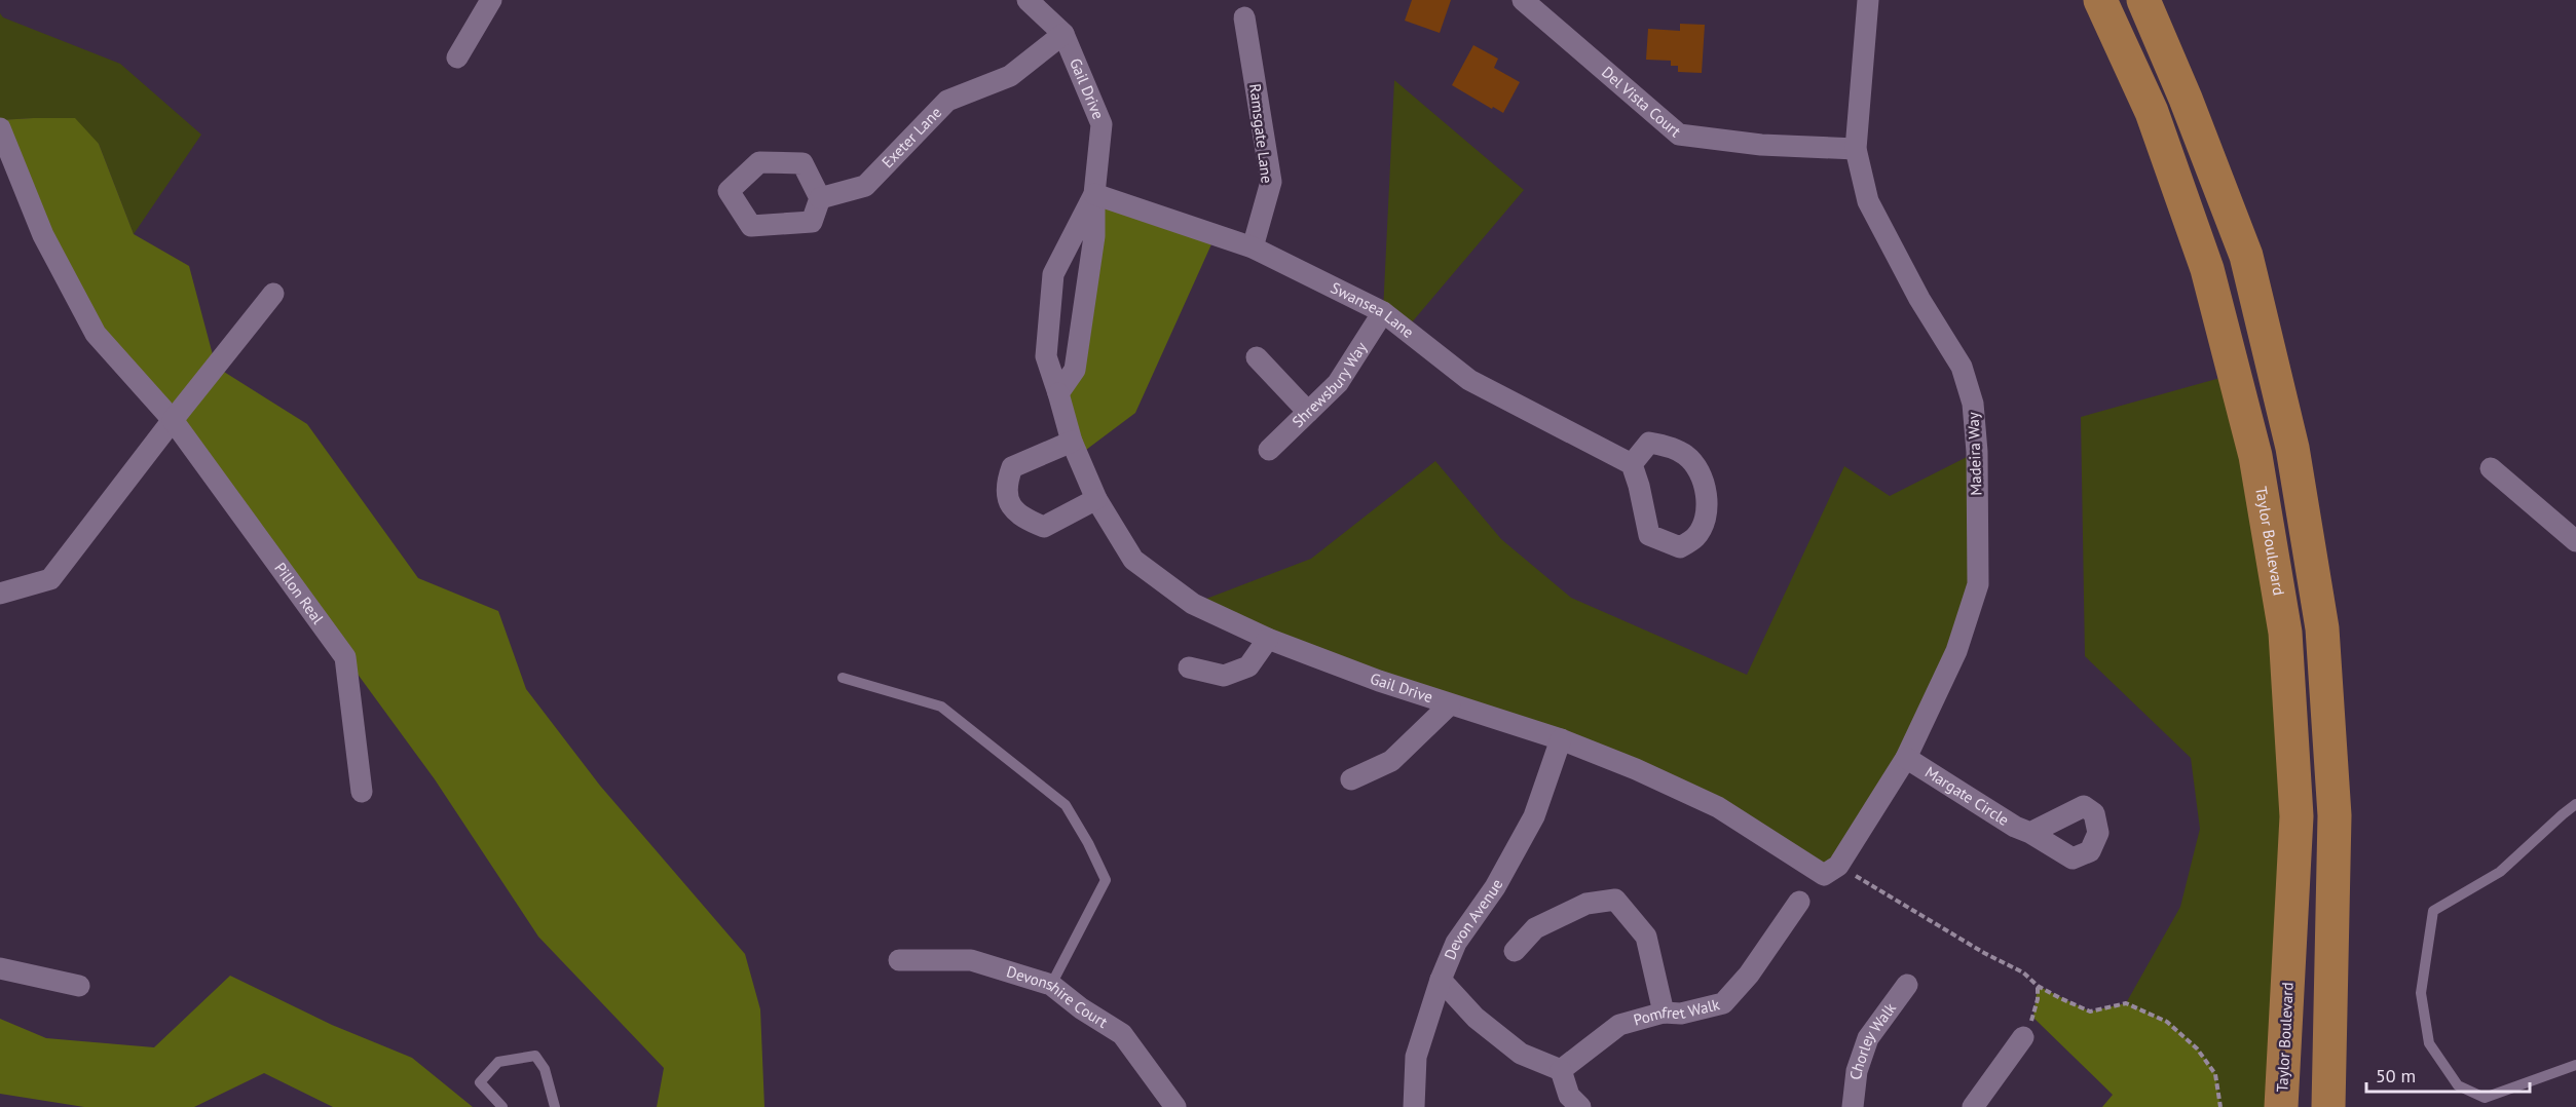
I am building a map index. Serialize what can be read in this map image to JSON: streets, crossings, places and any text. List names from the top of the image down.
{
  "streets": {
    "main road": ["Taylor Boulevard"],
    "street": [
      "Gail Drive",
      "Del Vista Court",
      "Ramsgate Lane",
      "Exeter Lane",
      "Swansea Lane",
      "Shrewsbury Way",
      "Madeira Way",
      "Pillon Real",
      "Margate Circle",
      "Devon Avenue",
      "Devonshire Court",
      "Pomfret Walk",
      "Chorley Walk"
    ]
  },
  "crossings": [
    ["Gail Drive", "Exeter Lane"],
    ["Gail Drive", "Swansea Lane"],
    ["Gail Drive", "Madeira Way"],
    ["Gail Drive", "Devon Avenue"],
    ["Del Vista Court", "Madeira Way"],
    ["Ramsgate Lane", "Swansea Lane"],
    ["Swansea Lane", "Shrewsbury Way"],
    ["Madeira Way", "Margate Circle"]
  ],
  "scale_bar": "50 m"
}
